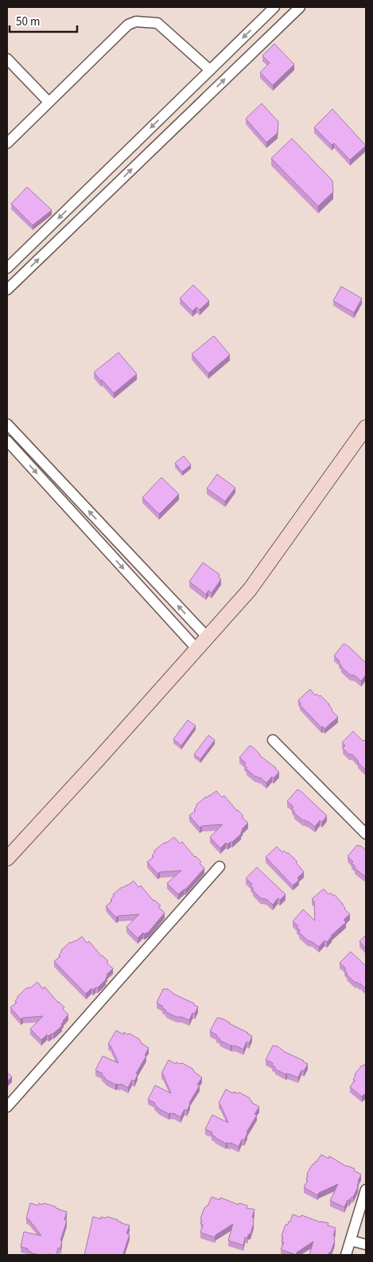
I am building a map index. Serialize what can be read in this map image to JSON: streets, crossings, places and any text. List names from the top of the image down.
{
  "scale_bar": "50 m"
}
